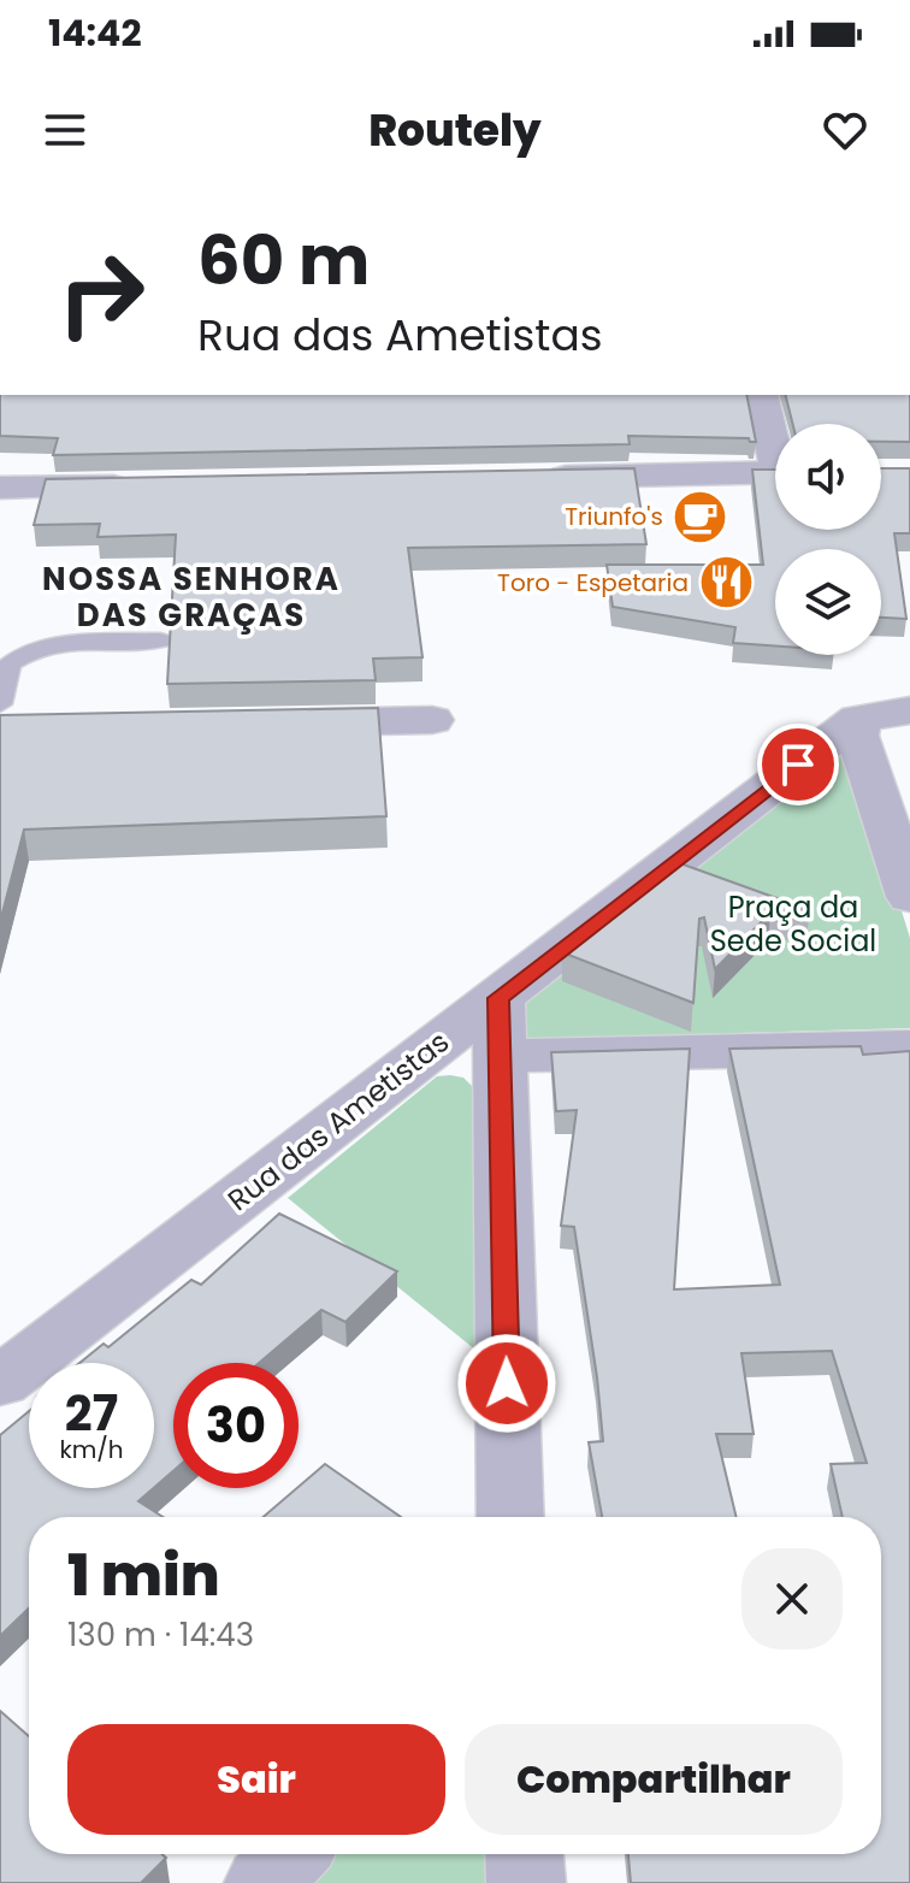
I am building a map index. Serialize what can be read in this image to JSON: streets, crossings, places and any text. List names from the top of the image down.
{
  "streets": {
    "street": ["Rua das Ametistas"]
  },
  "districts": ["NOSSA SENHORA DAS GRAÇAS"],
  "parks": ["Praça da Sede Social"],
  "places": {
    "cafe": ["Triunfo's"],
    "restaurant": ["Toro - Espetaria"]
  },
  "page": {
    "status": "14:42",
    "header": "Routely",
    "turn": ["60 m", "Rua das Ametistas"],
    "speed": "27 km/h",
    "limit": "30",
    "heading": ["1 min", "130 m · 14:43"],
    "buttons": ["Sair", "Compartilhar"]
  }
}
